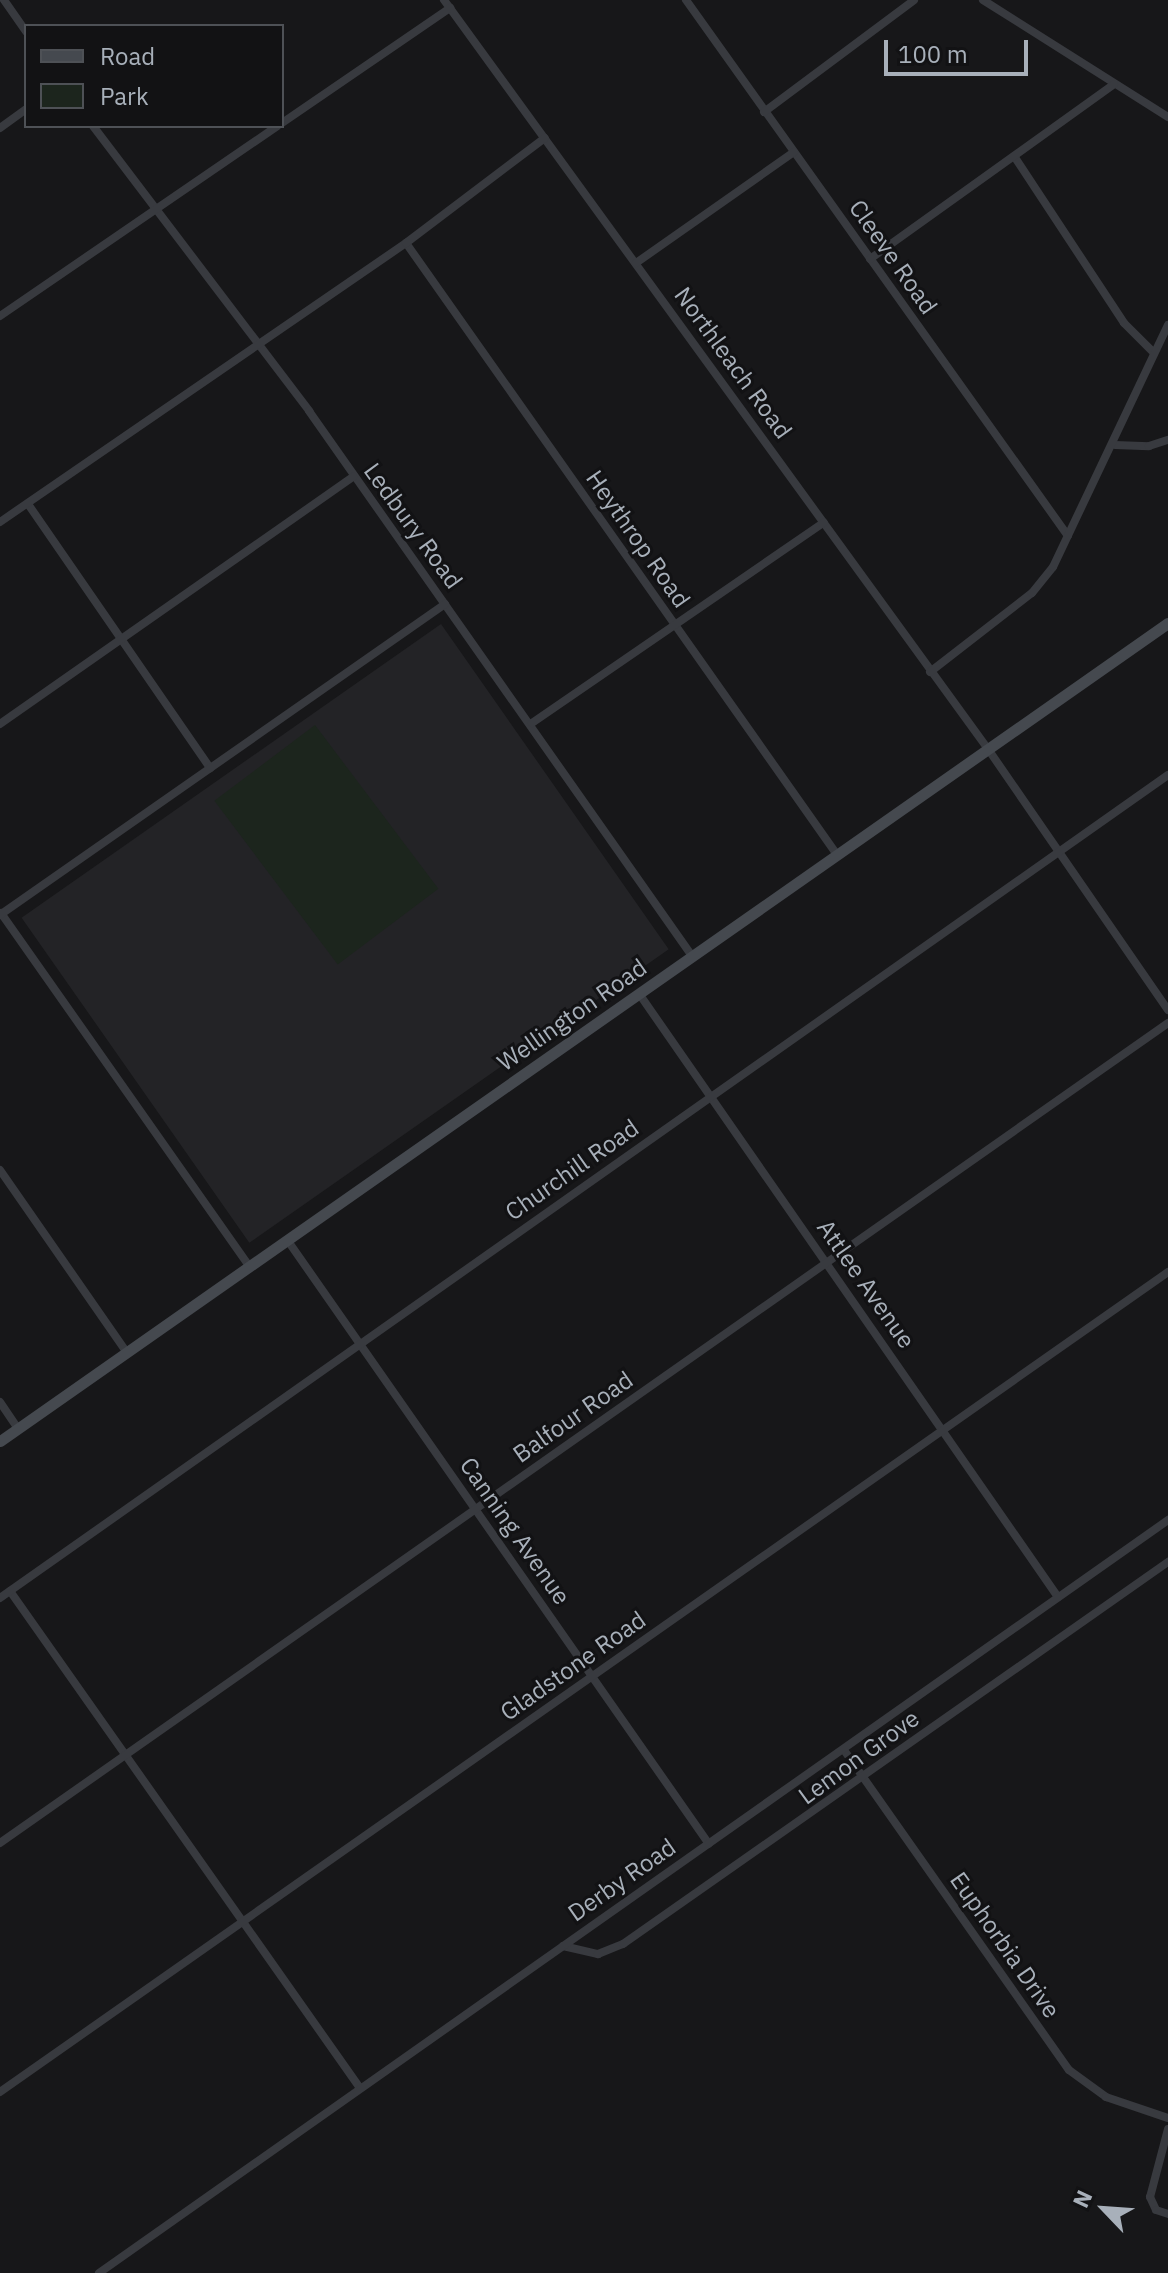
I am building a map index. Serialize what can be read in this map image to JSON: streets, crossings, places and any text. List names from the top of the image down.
{
  "streets": {
    "main road": ["Wellington Road"],
    "street": [
      "Cleeve Road",
      "Northleach Road",
      "Ledbury Road",
      "Heythrop Road",
      "Churchill Road",
      "Attlee Avenue",
      "Balfour Road",
      "Canning Avenue",
      "Gladstone Road",
      "Lemon Grove",
      "Derby Road",
      "Euphorbia Drive"
    ]
  },
  "crossings": [
    ["Northleach Road", "Wellington Road"],
    ["Northleach Road", "Churchill Road"],
    ["Ledbury Road", "Wellington Road"],
    ["Heythrop Road", "Wellington Road"],
    ["Wellington Road", "Attlee Avenue"],
    ["Wellington Road", "Canning Avenue"],
    ["Churchill Road", "Attlee Avenue"],
    ["Churchill Road", "Canning Avenue"],
    ["Attlee Avenue", "Balfour Road"],
    ["Attlee Avenue", "Gladstone Road"],
    ["Attlee Avenue", "Derby Road"],
    ["Balfour Road", "Canning Avenue"],
    ["Canning Avenue", "Gladstone Road"],
    ["Canning Avenue", "Derby Road"],
    ["Lemon Grove", "Derby Road"],
    ["Lemon Grove", "Euphorbia Drive"],
    ["Derby Road", "Euphorbia Drive"]
  ],
  "legend": ["Road", "Park"],
  "scale_bar": "100 m",
  "north": "top left"
}
